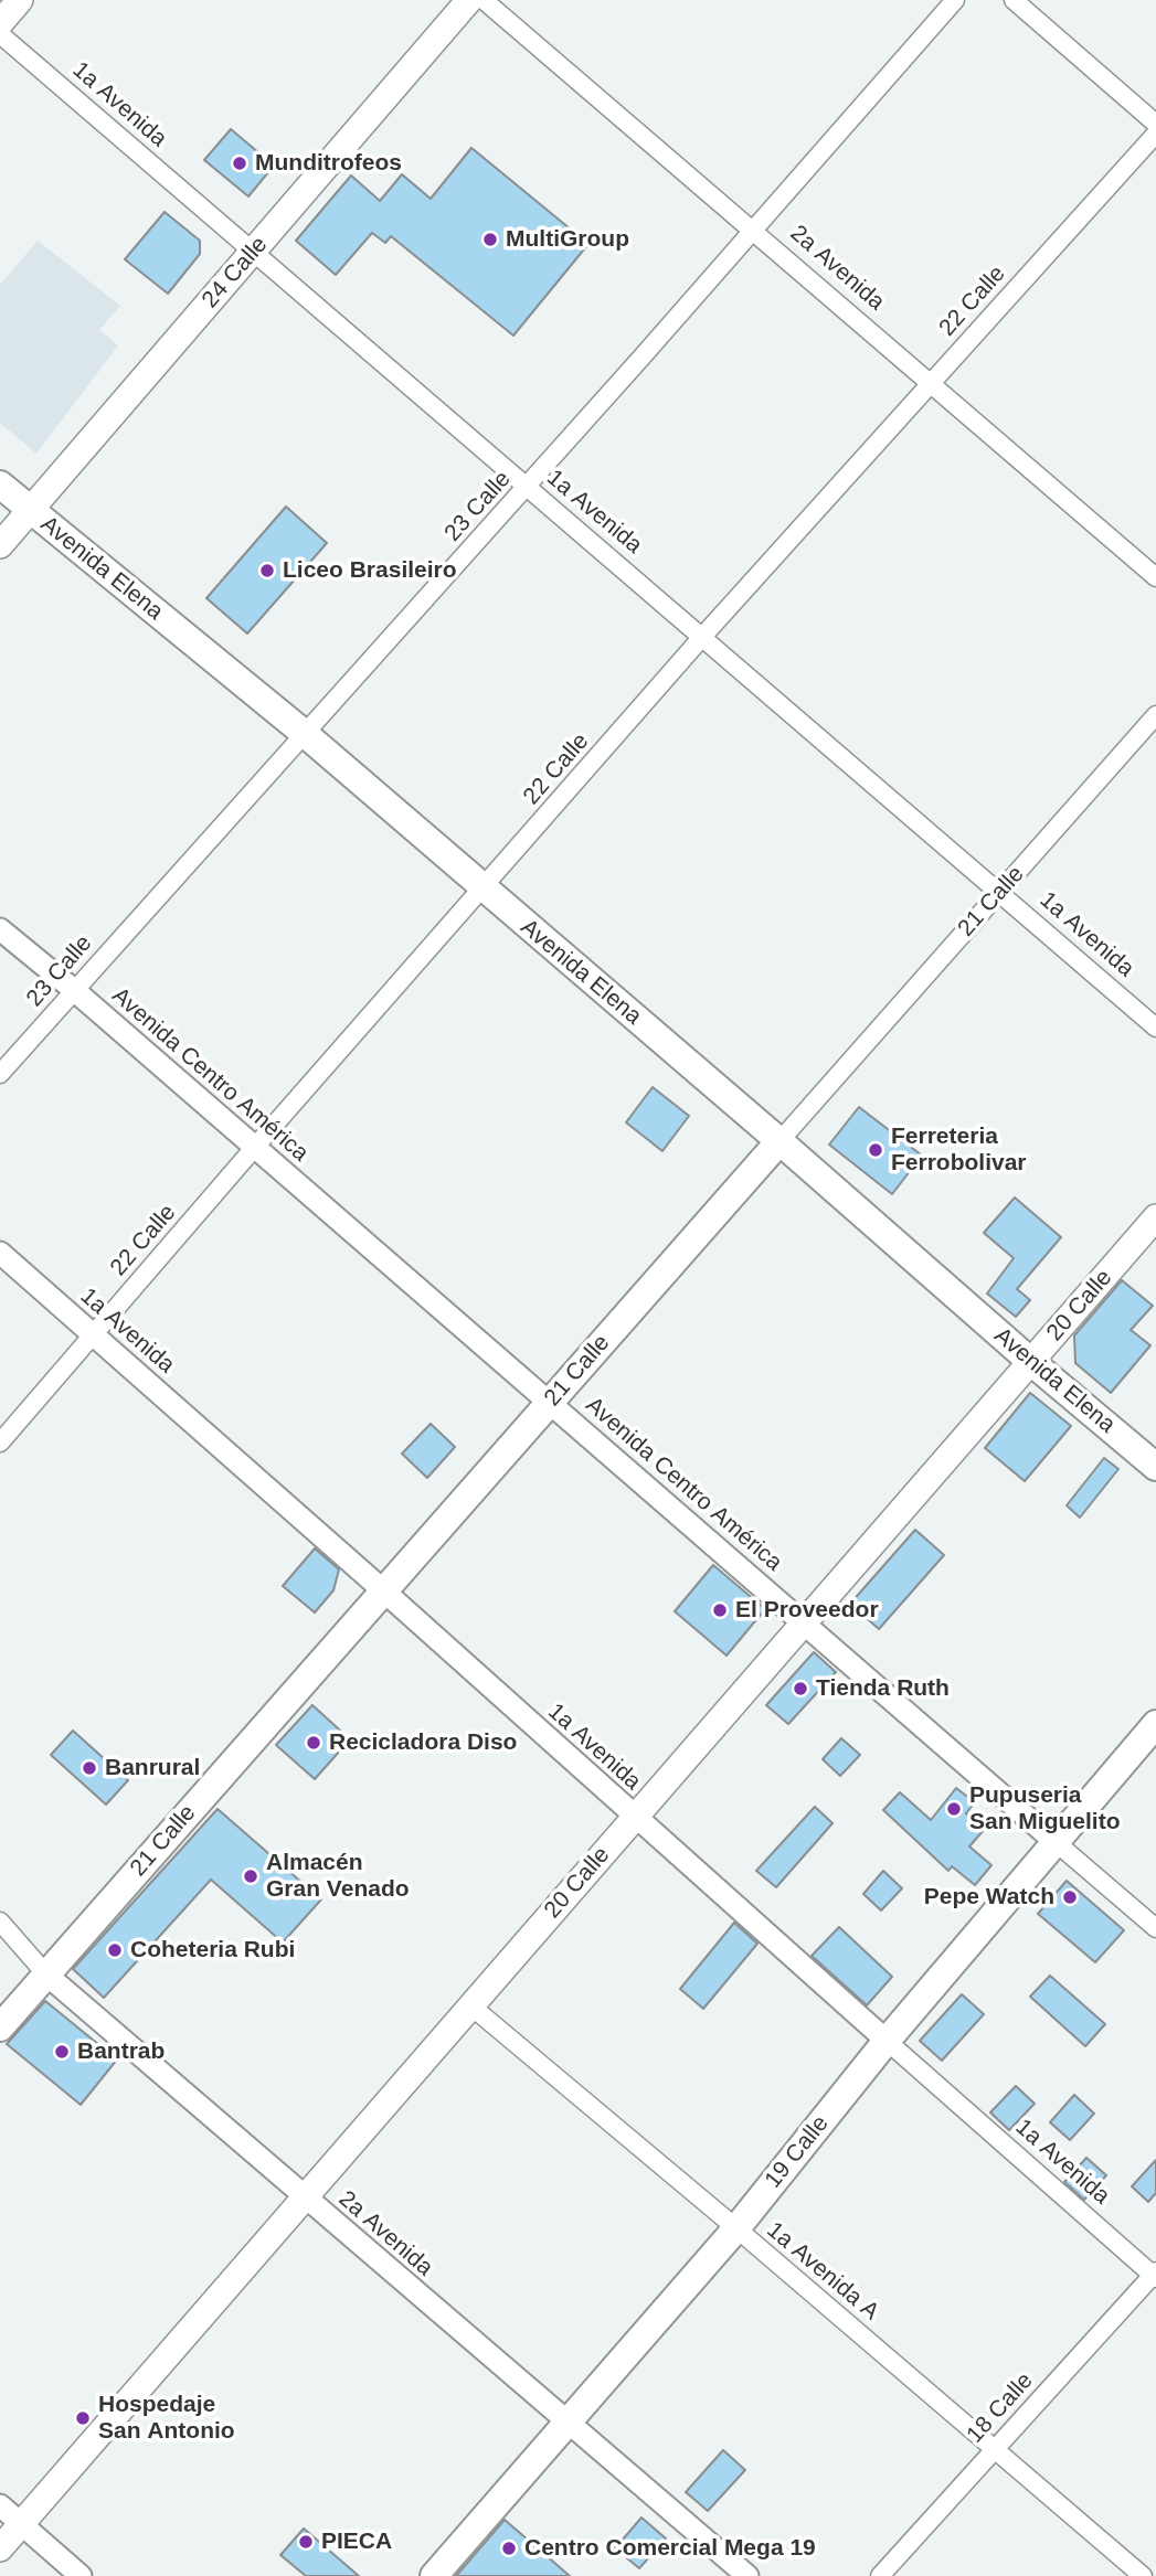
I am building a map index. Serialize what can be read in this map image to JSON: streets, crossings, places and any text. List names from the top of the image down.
{
  "streets": {
    "main road": [
      "24 Calle",
      "Avenida Elena",
      "21 Calle",
      "20 Calle",
      "19 Calle"
    ],
    "street": [
      "1a Avenida",
      "2a Avenida",
      "22 Calle",
      "23 Calle",
      "Avenida Centro América",
      "1a Avenida A",
      "18 Calle"
    ]
  },
  "crossings": [
    ["1a Avenida", "24 Calle"],
    ["1a Avenida", "22 Calle"],
    ["1a Avenida", "23 Calle"],
    ["1a Avenida", "21 Calle"],
    ["1a Avenida", "20 Calle"],
    ["1a Avenida", "19 Calle"],
    ["1a Avenida", "18 Calle"],
    ["2a Avenida", "22 Calle"],
    ["2a Avenida", "23 Calle"],
    ["2a Avenida", "21 Calle"],
    ["2a Avenida", "20 Calle"],
    ["2a Avenida", "19 Calle"],
    ["24 Calle", "Avenida Elena"],
    ["22 Calle", "Avenida Elena"],
    ["22 Calle", "Avenida Centro América"],
    ["23 Calle", "Avenida Elena"],
    ["23 Calle", "Avenida Centro América"],
    ["Avenida Elena", "21 Calle"],
    ["Avenida Elena", "20 Calle"],
    ["21 Calle", "Avenida Centro América"],
    ["Avenida Centro América", "20 Calle"],
    ["Avenida Centro América", "19 Calle"],
    ["20 Calle", "1a Avenida A"],
    ["19 Calle", "1a Avenida A"],
    ["1a Avenida A", "18 Calle"]
  ],
  "places": [
    "Munditrofeos",
    "MultiGroup",
    "Liceo Brasileiro",
    "Ferreteria Ferrobolivar",
    "El Proveedor",
    "Tienda Ruth",
    "Recicladora Diso",
    "Banrural",
    "Pupuseria San Miguelito",
    "Almacén Gran Venado",
    "Pepe Watch",
    "Coheteria Rubi",
    "Bantrab",
    "Hospedaje San Antonio",
    "PIECA",
    "Centro Comercial Mega 19"
  ]
}
